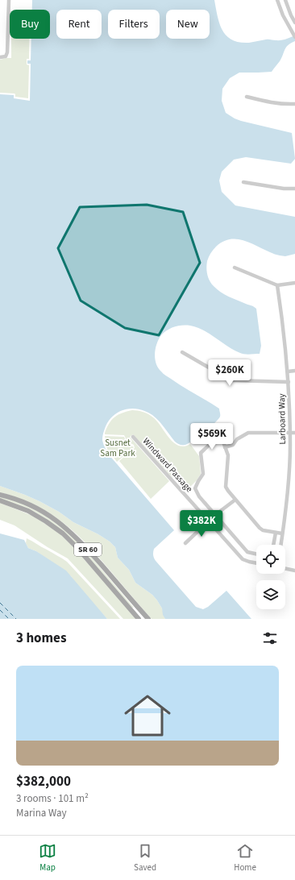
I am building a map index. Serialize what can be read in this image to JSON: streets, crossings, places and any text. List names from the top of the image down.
{
  "streets": {
    "main road": ["SR 60"],
    "street": ["Larboard Way", "Windward Passage"]
  },
  "parks": ["Susnet Sam Park"],
  "page": {
    "chip": [
      "Buy",
      "Rent",
      "Filters",
      "New"
    ],
    "price": ["$260K", "$569K", "$382K"],
    "heading": "3 homes",
    "list": [
      {
        "name": "$382,000",
        "note": "3 rooms · 101 m² · Marina Way"
      }
    ],
    "tabs": ["Map", "Saved", "Home"]
  }
}
